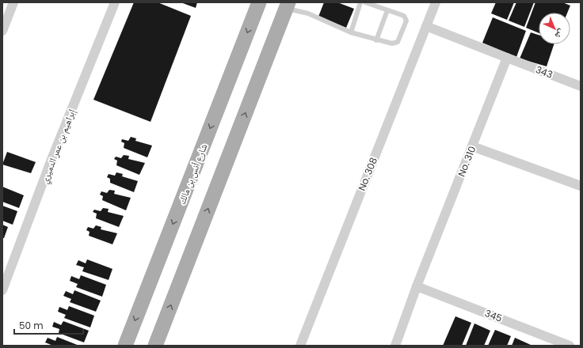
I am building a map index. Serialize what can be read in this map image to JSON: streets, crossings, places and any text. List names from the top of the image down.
{
  "streets": {
    "main road": ["شارع أنس بن مالك"],
    "street": [
      "343",
      "إبراهيم بن عمر الدميري",
      "No. 310",
      "No. 308",
      "345"
    ]
  },
  "crossings": [
    ["343", "No. 310"],
    ["No. 310", "345"]
  ],
  "scale_bar": "50 m",
  "north": "bottom right"
}
